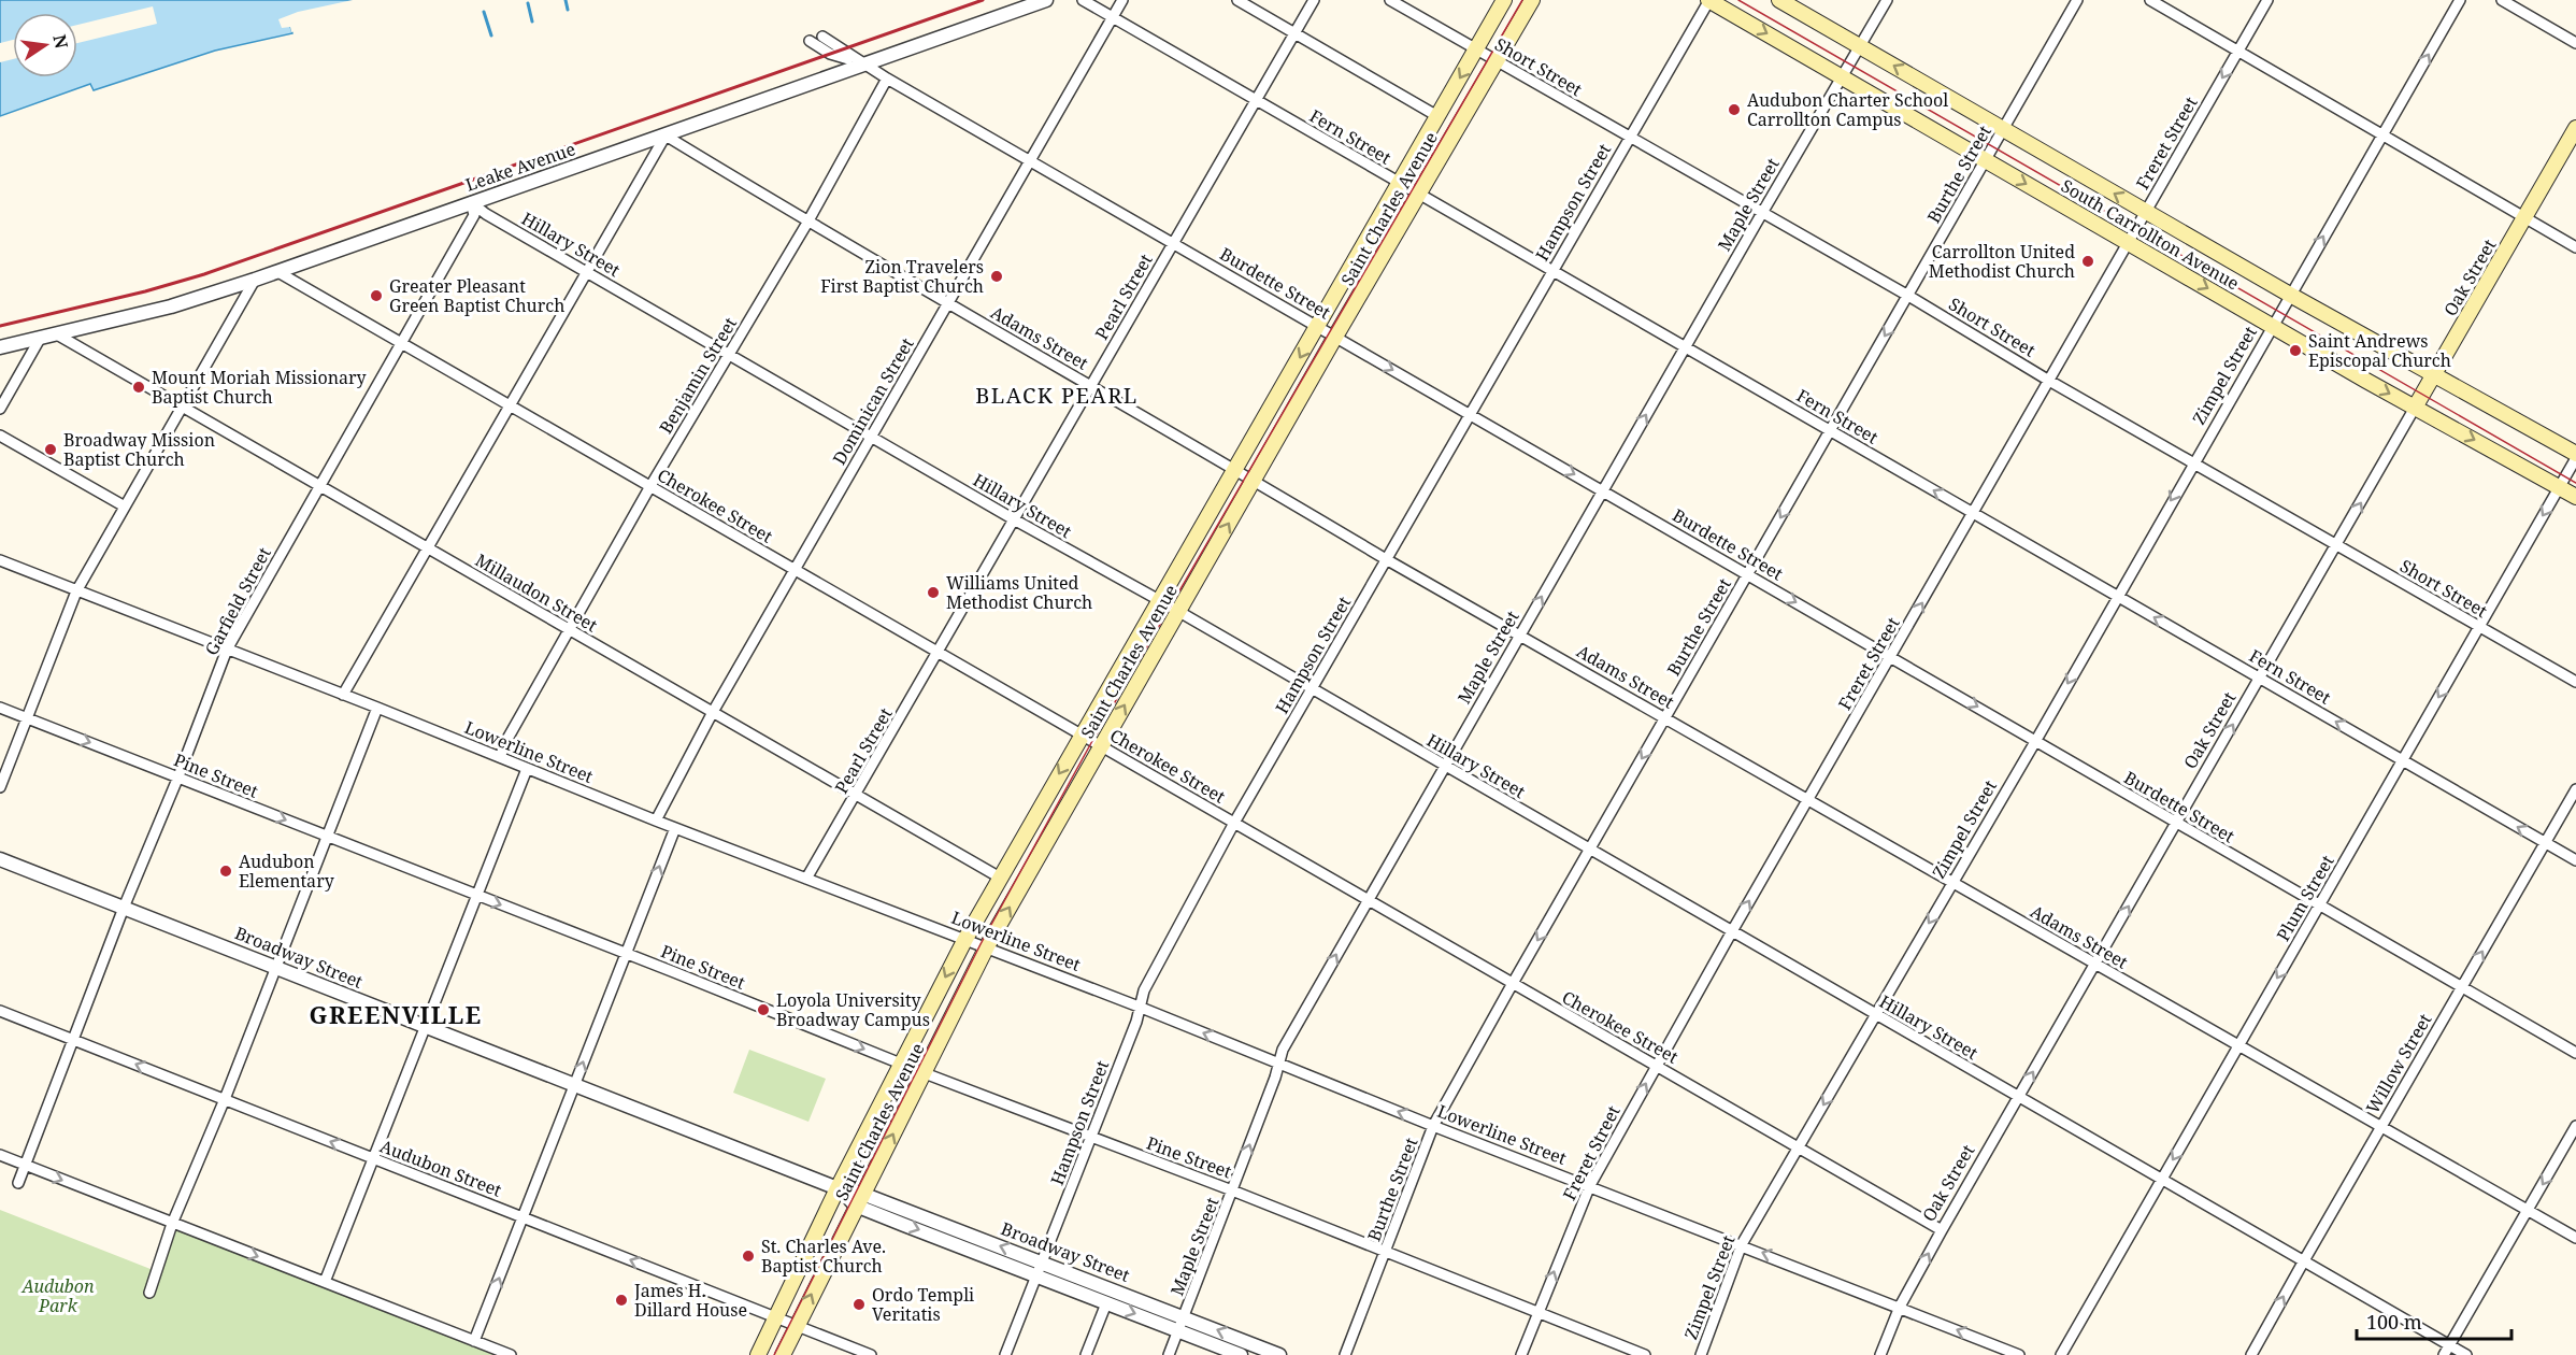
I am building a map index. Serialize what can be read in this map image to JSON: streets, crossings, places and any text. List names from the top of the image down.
{
  "streets": {
    "main road": ["Saint Charles Avenue", "South Carrollton Avenue", "Oak Street"],
    "street": [
      "Short Street",
      "Fern Street",
      "Freret Street",
      "Leake Avenue",
      "Burthe Street",
      "Hampson Street",
      "Maple Street",
      "Hillary Street",
      "Burdette Street",
      "Pearl Street",
      "Adams Street",
      "Benjamin Street",
      "Zimpel Street",
      "Dominican Street",
      "Cherokee Street",
      "Millaudon Street",
      "Garfield Street",
      "Lowerline Street",
      "Pine Street",
      "Plum Street",
      "Broadway Street",
      "Willow Street",
      "Audubon Street"
    ]
  },
  "crossings": [
    ["Short Street", "Freret Street"],
    ["Short Street", "Burthe Street"],
    ["Short Street", "Hampson Street"],
    ["Short Street", "Maple Street"],
    ["Short Street", "Saint Charles Avenue"],
    ["Short Street", "Oak Street"],
    ["Short Street", "Zimpel Street"],
    ["Short Street", "Plum Street"],
    ["Fern Street", "Freret Street"],
    ["Fern Street", "Burthe Street"],
    ["Fern Street", "Hampson Street"],
    ["Fern Street", "Maple Street"],
    ["Fern Street", "Saint Charles Avenue"],
    ["Fern Street", "Oak Street"],
    ["Fern Street", "Pearl Street"],
    ["Fern Street", "Zimpel Street"],
    ["Fern Street", "Dominican Street"],
    ["Fern Street", "Plum Street"],
    ["Fern Street", "Willow Street"],
    ["Freret Street", "South Carrollton Avenue"],
    ["Freret Street", "Hillary Street"],
    ["Freret Street", "Burdette Street"],
    ["Freret Street", "Adams Street"],
    ["Freret Street", "Cherokee Street"],
    ["Freret Street", "Lowerline Street"],
    ["Freret Street", "Pine Street"],
    ["Leake Avenue", "Hillary Street"],
    ["Leake Avenue", "Burdette Street"],
    ["Leake Avenue", "Adams Street"],
    ["Leake Avenue", "Cherokee Street"],
    ["Leake Avenue", "Millaudon Street"],
    ["Leake Avenue", "Garfield Street"],
    ["Burthe Street", "South Carrollton Avenue"],
    ["Burthe Street", "Hillary Street"],
    ["Burthe Street", "Burdette Street"],
    ["Burthe Street", "Adams Street"],
    ["Burthe Street", "Cherokee Street"],
    ["Burthe Street", "Lowerline Street"],
    ["Burthe Street", "Pine Street"],
    ["Hampson Street", "South Carrollton Avenue"],
    ["Hampson Street", "Hillary Street"],
    ["Hampson Street", "Burdette Street"],
    ["Hampson Street", "Adams Street"],
    ["Hampson Street", "Cherokee Street"],
    ["Hampson Street", "Lowerline Street"],
    ["Hampson Street", "Pine Street"],
    ["Hampson Street", "Broadway Street"],
    ["Maple Street", "South Carrollton Avenue"],
    ["Maple Street", "Hillary Street"],
    ["Maple Street", "Burdette Street"],
    ["Maple Street", "Adams Street"],
    ["Maple Street", "Cherokee Street"],
    ["Maple Street", "Lowerline Street"],
    ["Maple Street", "Pine Street"],
    ["Maple Street", "Broadway Street"],
    ["Saint Charles Avenue", "Hillary Street"],
    ["Saint Charles Avenue", "Burdette Street"],
    ["Saint Charles Avenue", "Adams Street"],
    ["Saint Charles Avenue", "Cherokee Street"],
    ["Saint Charles Avenue", "Millaudon Street"],
    ["Saint Charles Avenue", "Lowerline Street"],
    ["Saint Charles Avenue", "Pine Street"],
    ["Saint Charles Avenue", "Broadway Street"],
    ["Saint Charles Avenue", "Audubon Street"],
    ["South Carrollton Avenue", "Oak Street"],
    ["South Carrollton Avenue", "Zimpel Street"],
    ["South Carrollton Avenue", "Plum Street"],
    ["Hillary Street", "Oak Street"],
    ["Hillary Street", "Pearl Street"],
    ["Hillary Street", "Benjamin Street"],
    ["Hillary Street", "Zimpel Street"],
    ["Hillary Street", "Dominican Street"],
    ["Hillary Street", "Garfield Street"],
    ["Hillary Street", "Plum Street"],
    ["Hillary Street", "Willow Street"],
    ["Oak Street", "Burdette Street"],
    ["Oak Street", "Adams Street"],
    ["Oak Street", "Cherokee Street"],
    ["Oak Street", "Lowerline Street"],
    ["Burdette Street", "Pearl Street"],
    ["Burdette Street", "Benjamin Street"],
    ["Burdette Street", "Zimpel Street"],
    ["Burdette Street", "Dominican Street"],
    ["Burdette Street", "Plum Street"],
    ["Burdette Street", "Willow Street"],
    ["Pearl Street", "Adams Street"],
    ["Pearl Street", "Cherokee Street"],
    ["Pearl Street", "Millaudon Street"],
    ["Pearl Street", "Lowerline Street"],
    ["Adams Street", "Benjamin Street"],
    ["Adams Street", "Zimpel Street"],
    ["Adams Street", "Dominican Street"],
    ["Adams Street", "Plum Street"],
    ["Adams Street", "Willow Street"],
    ["Benjamin Street", "Cherokee Street"],
    ["Benjamin Street", "Millaudon Street"],
    ["Benjamin Street", "Lowerline Street"],
    ["Zimpel Street", "Cherokee Street"],
    ["Zimpel Street", "Lowerline Street"],
    ["Dominican Street", "Cherokee Street"],
    ["Dominican Street", "Millaudon Street"],
    ["Dominican Street", "Lowerline Street"],
    ["Cherokee Street", "Garfield Street"],
    ["Millaudon Street", "Garfield Street"],
    ["Garfield Street", "Lowerline Street"],
    ["Garfield Street", "Pine Street"],
    ["Garfield Street", "Broadway Street"],
    ["Garfield Street", "Audubon Street"]
  ],
  "one_way": [
    "Fern Street",
    "Burthe Street",
    "Maple Street",
    "Oak Street",
    "Zimpel Street",
    "Pine Street",
    "Plum Street",
    "Willow Street",
    "Audubon Street"
  ],
  "districts": ["BLACK PEARL", "GREENVILLE"],
  "parks": ["Audubon Park"],
  "places": [
    "Audubon Charter School Carrollton Campus",
    "Carrollton United Methodist Church",
    "Zion Travelers First Baptist Church",
    "Greater Pleasant Green Baptist Church",
    "Saint Andrews Episcopal Church",
    "Mount Moriah Missionary Baptist Church",
    "Broadway Mission Baptist Church",
    "Williams United Methodist Church",
    "Audubon Elementary",
    "Loyola University Broadway Campus",
    "St. Charles Ave. Baptist Church",
    "James H. Dillard House",
    "Ordo Templi Veritatis"
  ],
  "scale_bar": "100 m",
  "north": "right"
}
